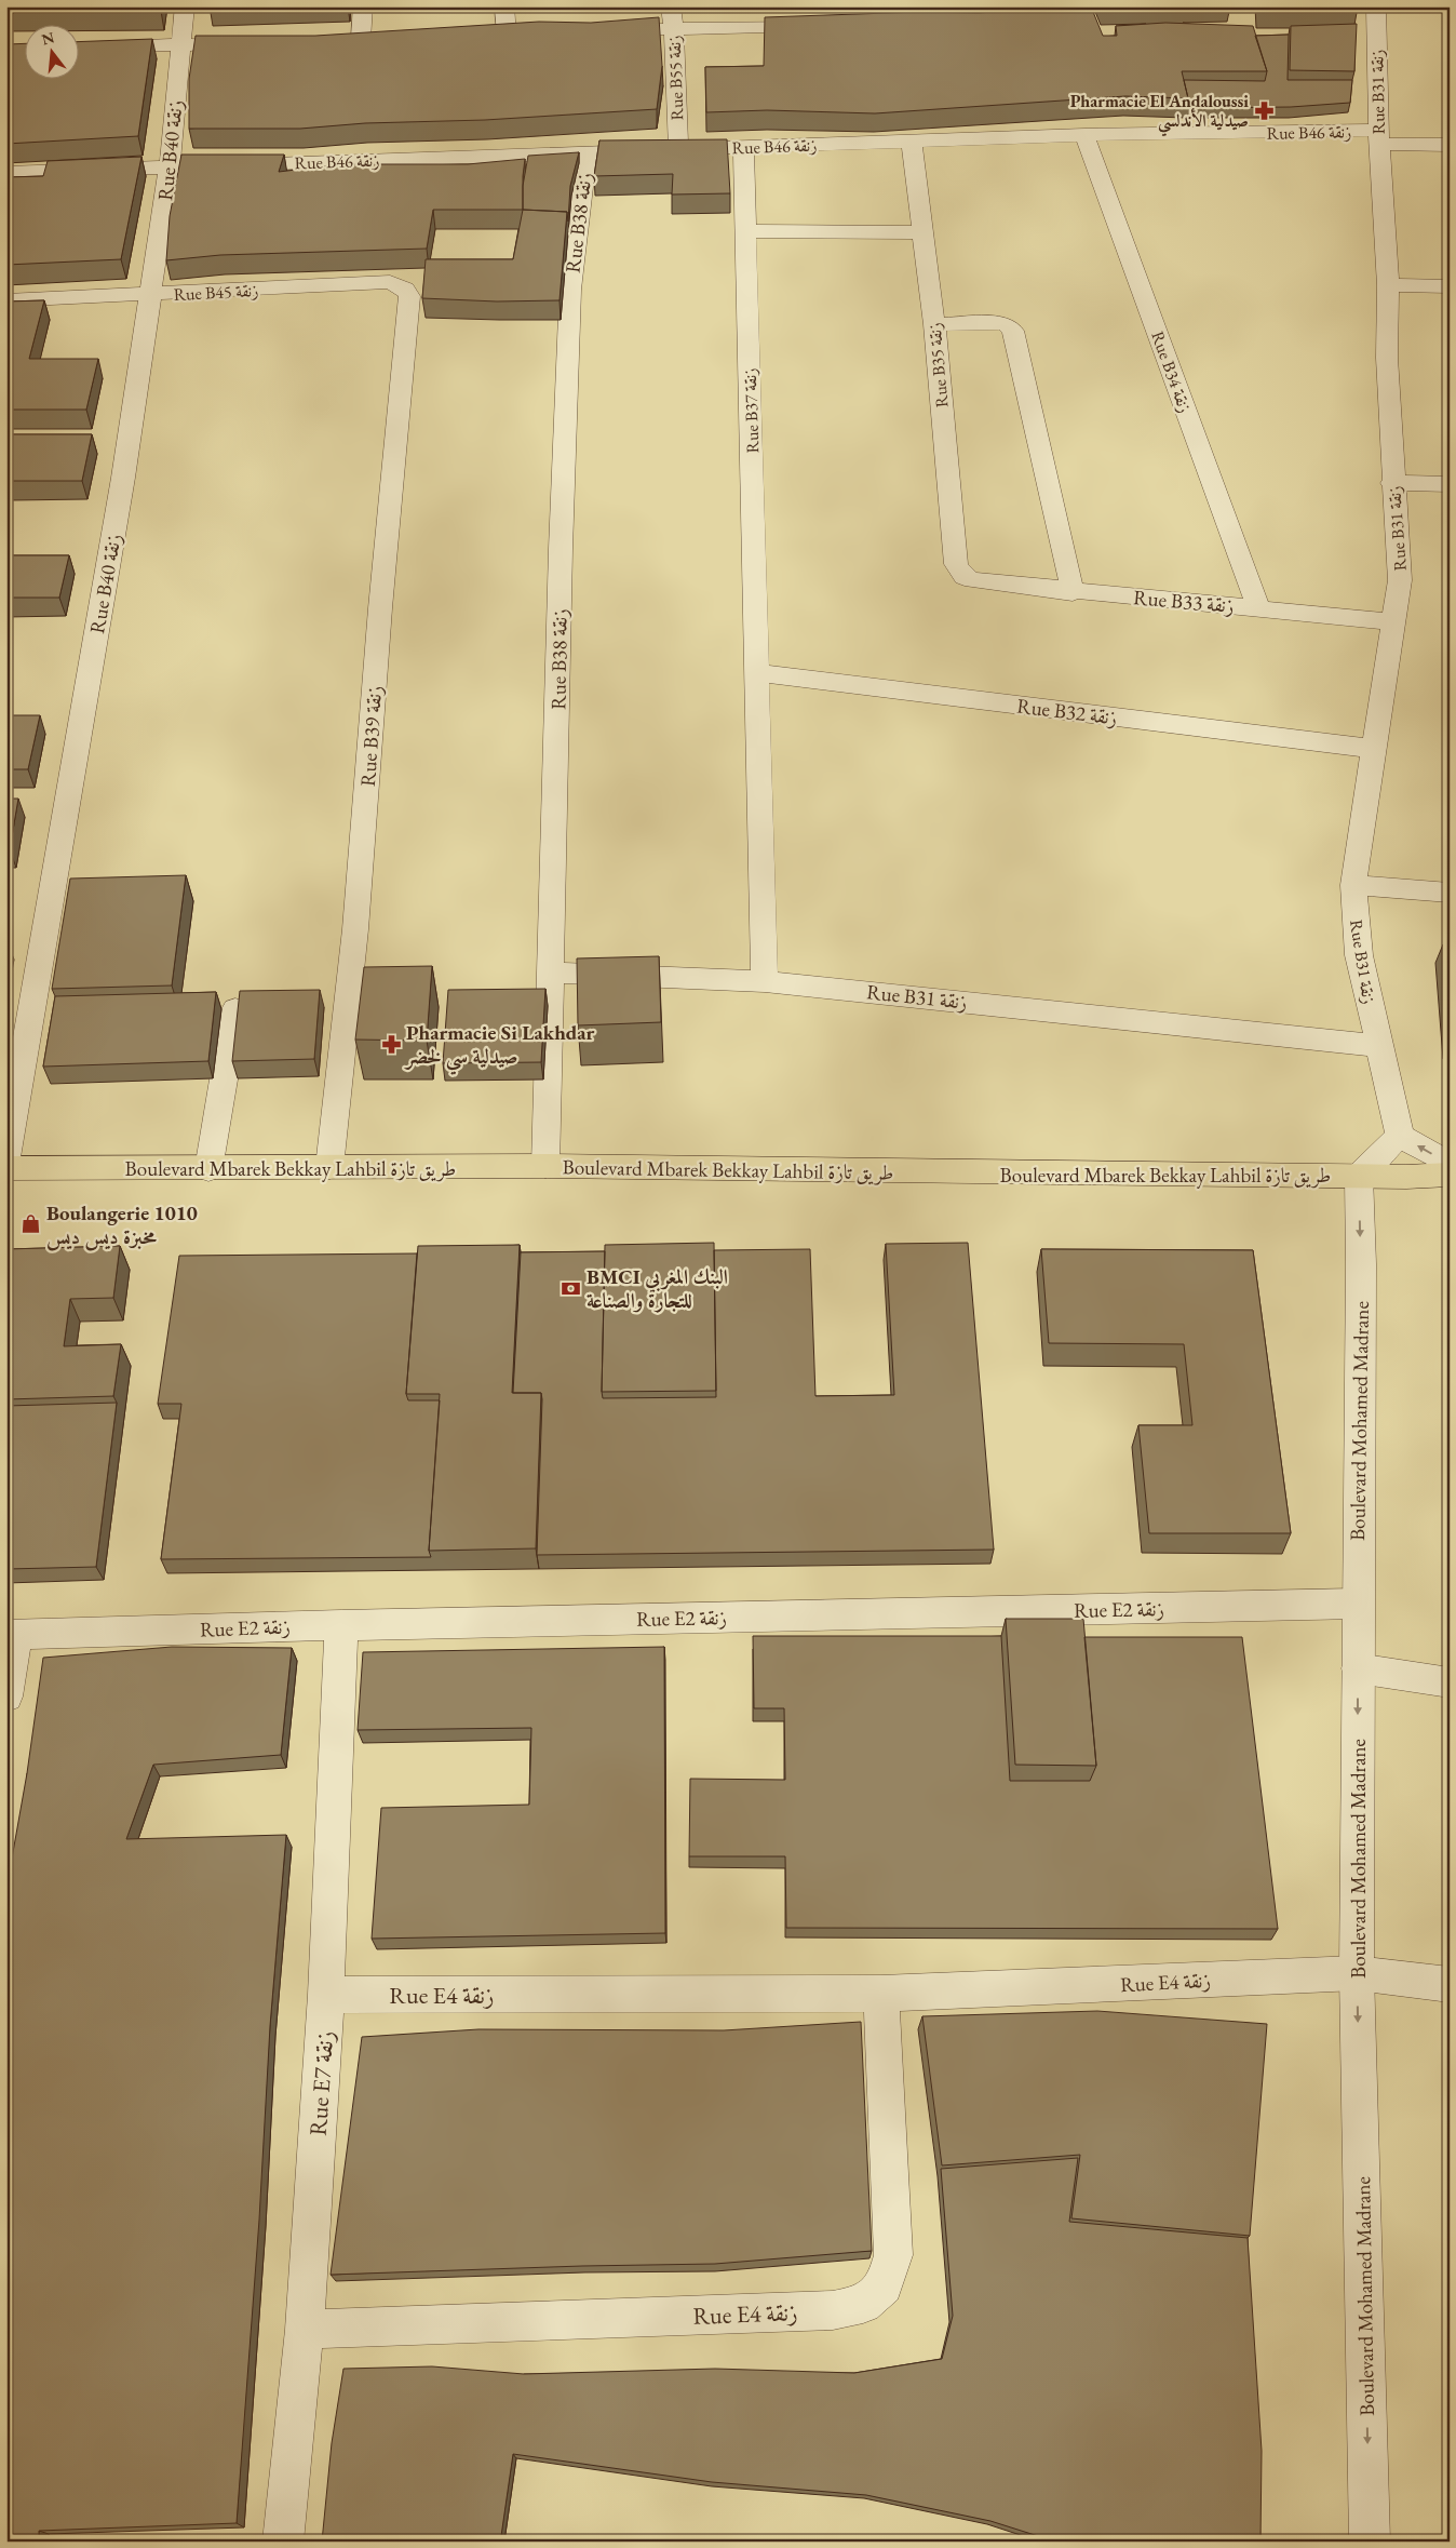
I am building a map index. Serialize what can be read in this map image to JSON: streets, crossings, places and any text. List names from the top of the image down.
{
  "streets": {
    "main road": ["Boulevard Mbarek Bekkay Lahbil طريق تازة"],
    "street": [
      "Rue B55 زنقة",
      "Rue B31 زنقة",
      "Rue B46 زنقة",
      "Rue B40 زنقة",
      "Rue B38 زنقة",
      "Rue B45 زنقة",
      "Rue B35 زنقة",
      "Rue B34 زنقة",
      "Rue B37 زنقة",
      "Rue B33 زنقة",
      "Rue B32 زنقة",
      "Rue B39 زنقة",
      "Boulevard Mohamed Madrane",
      "Rue E2 زنقة",
      "Rue E4 زنقة",
      "Rue E7 زنقة"
    ]
  },
  "crossings": [
    ["Rue B55 زنقة", "Rue B46 زنقة"],
    ["Rue B31 زنقة", "Rue B46 زنقة"],
    ["Rue B31 زنقة", "Rue B38 زنقة"],
    ["Rue B31 زنقة", "Rue B37 زنقة"],
    ["Rue B31 زنقة", "Rue B33 زنقة"],
    ["Rue B31 زنقة", "Rue B32 زنقة"],
    ["Rue B46 زنقة", "Rue B40 زنقة"],
    ["Rue B46 زنقة", "Rue B38 زنقة"],
    ["Rue B46 زنقة", "Rue B35 زنقة"],
    ["Rue B46 زنقة", "Rue B34 زنقة"],
    ["Rue B46 زنقة", "Rue B37 زنقة"],
    ["Rue B40 زنقة", "Rue B45 زنقة"],
    ["Rue B38 زنقة", "Boulevard Mbarek Bekkay Lahbil طريق تازة"],
    ["Rue B45 زنقة", "Rue B39 زنقة"],
    ["Rue B35 زنقة", "Rue B33 زنقة"],
    ["Rue B34 زنقة", "Rue B33 زنقة"],
    ["Rue B37 زنقة", "Rue B32 زنقة"],
    ["Rue B39 زنقة", "Boulevard Mbarek Bekkay Lahbil طريق تازة"],
    ["Boulevard Mbarek Bekkay Lahbil طريق تازة", "Boulevard Mohamed Madrane"],
    ["Boulevard Mohamed Madrane", "Rue E2 زنقة"],
    ["Boulevard Mohamed Madrane", "Rue E4 زنقة"],
    ["Rue E2 زنقة", "Rue E7 زنقة"],
    ["Rue E4 زنقة", "Rue E7 زنقة"]
  ],
  "one_way": ["Boulevard Mohamed Madrane"],
  "places": {
    "pharmacy": ["Pharmacie El Andaloussi صيدلية الأندلسي", "Pharmacie Si Lakhdar صيدلية سي لخضر"],
    "shop": ["Boulangerie 1010 مخبزة ديس ديس"],
    "bank": ["BMCI البنك المغربي للتجارة والصناعة"]
  },
  "north": "top"
}
